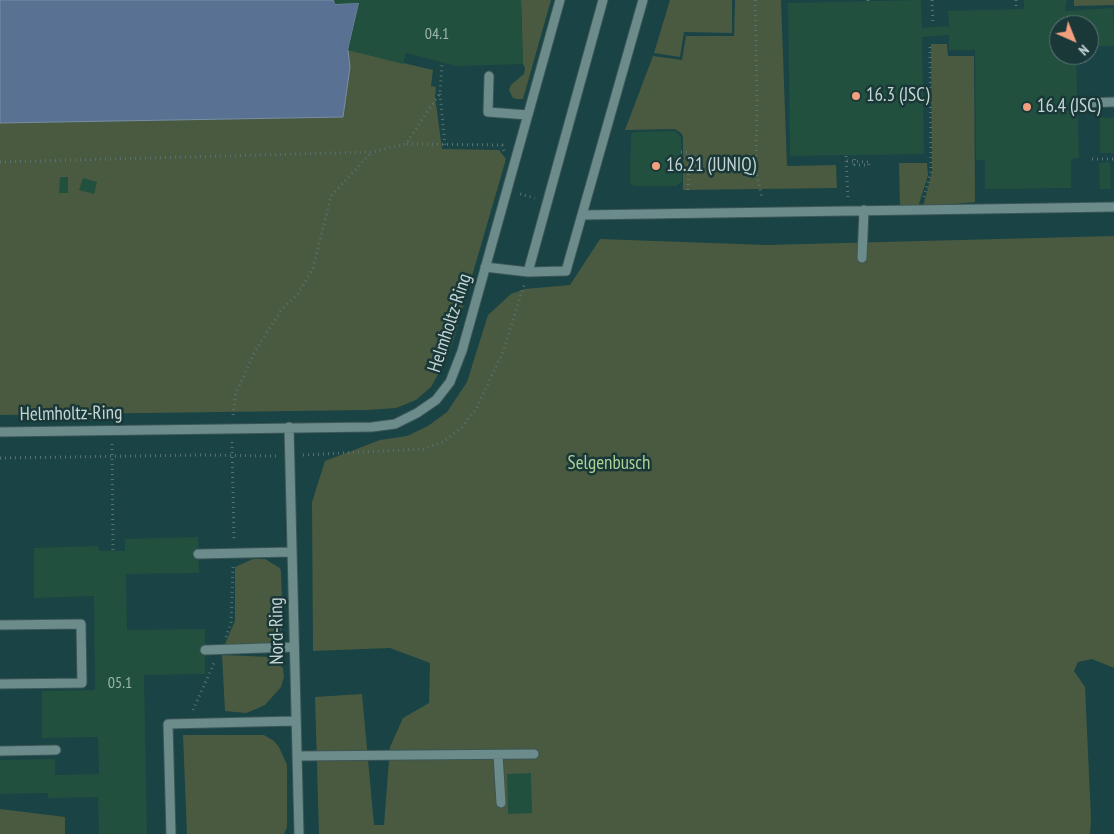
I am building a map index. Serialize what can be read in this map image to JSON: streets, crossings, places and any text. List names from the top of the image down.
{
  "streets": {
    "street": ["Helmholtz-Ring", "Nord-Ring"]
  },
  "crossings": [
    ["Helmholtz-Ring", "Nord-Ring"]
  ],
  "parks": ["Selgenbusch"],
  "places": ["16.3 (JSC)", "16.4 (JSC)", "16.21 (JUNIQ)"],
  "house_numbers": ["04.1", "05.1"],
  "north": "bottom right"
}
